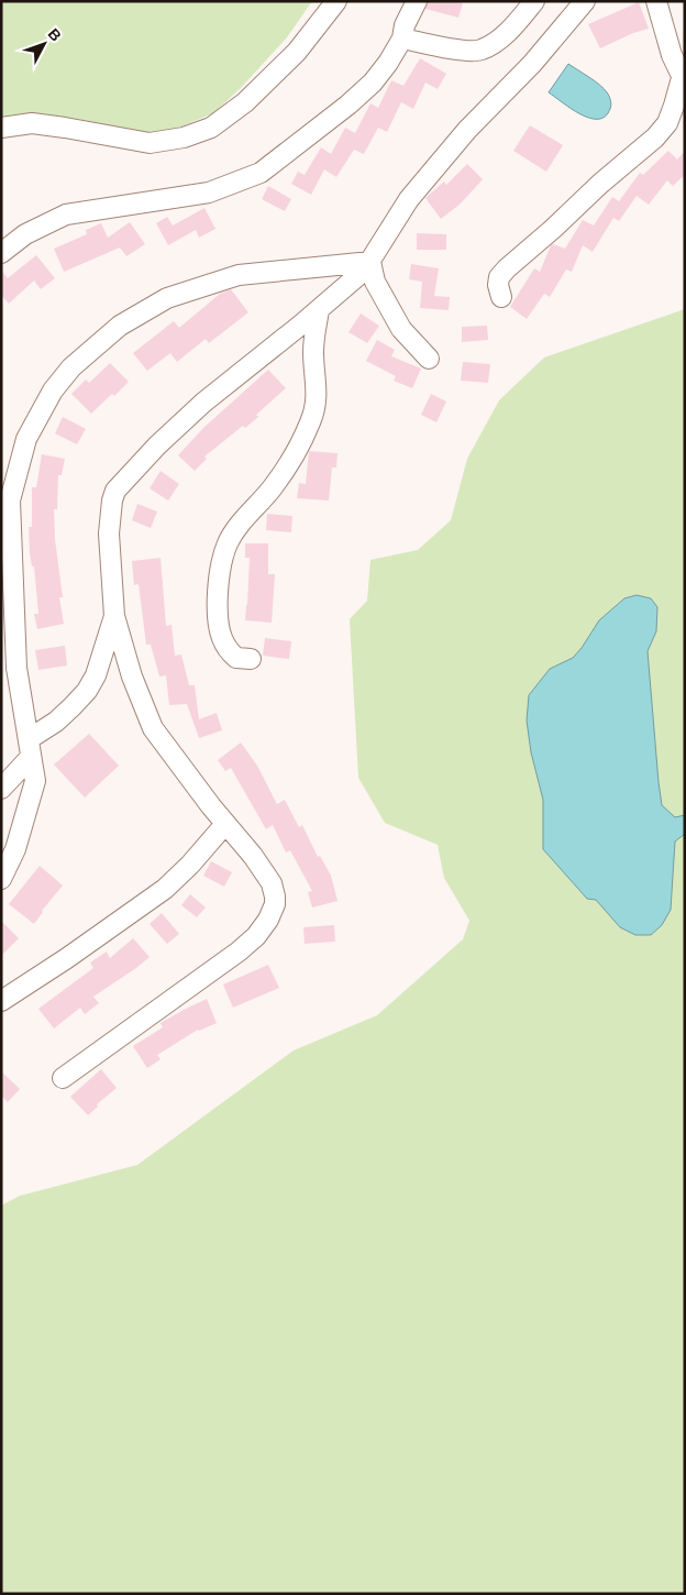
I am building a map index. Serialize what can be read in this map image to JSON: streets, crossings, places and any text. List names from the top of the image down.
{
  "north": "top right"
}
